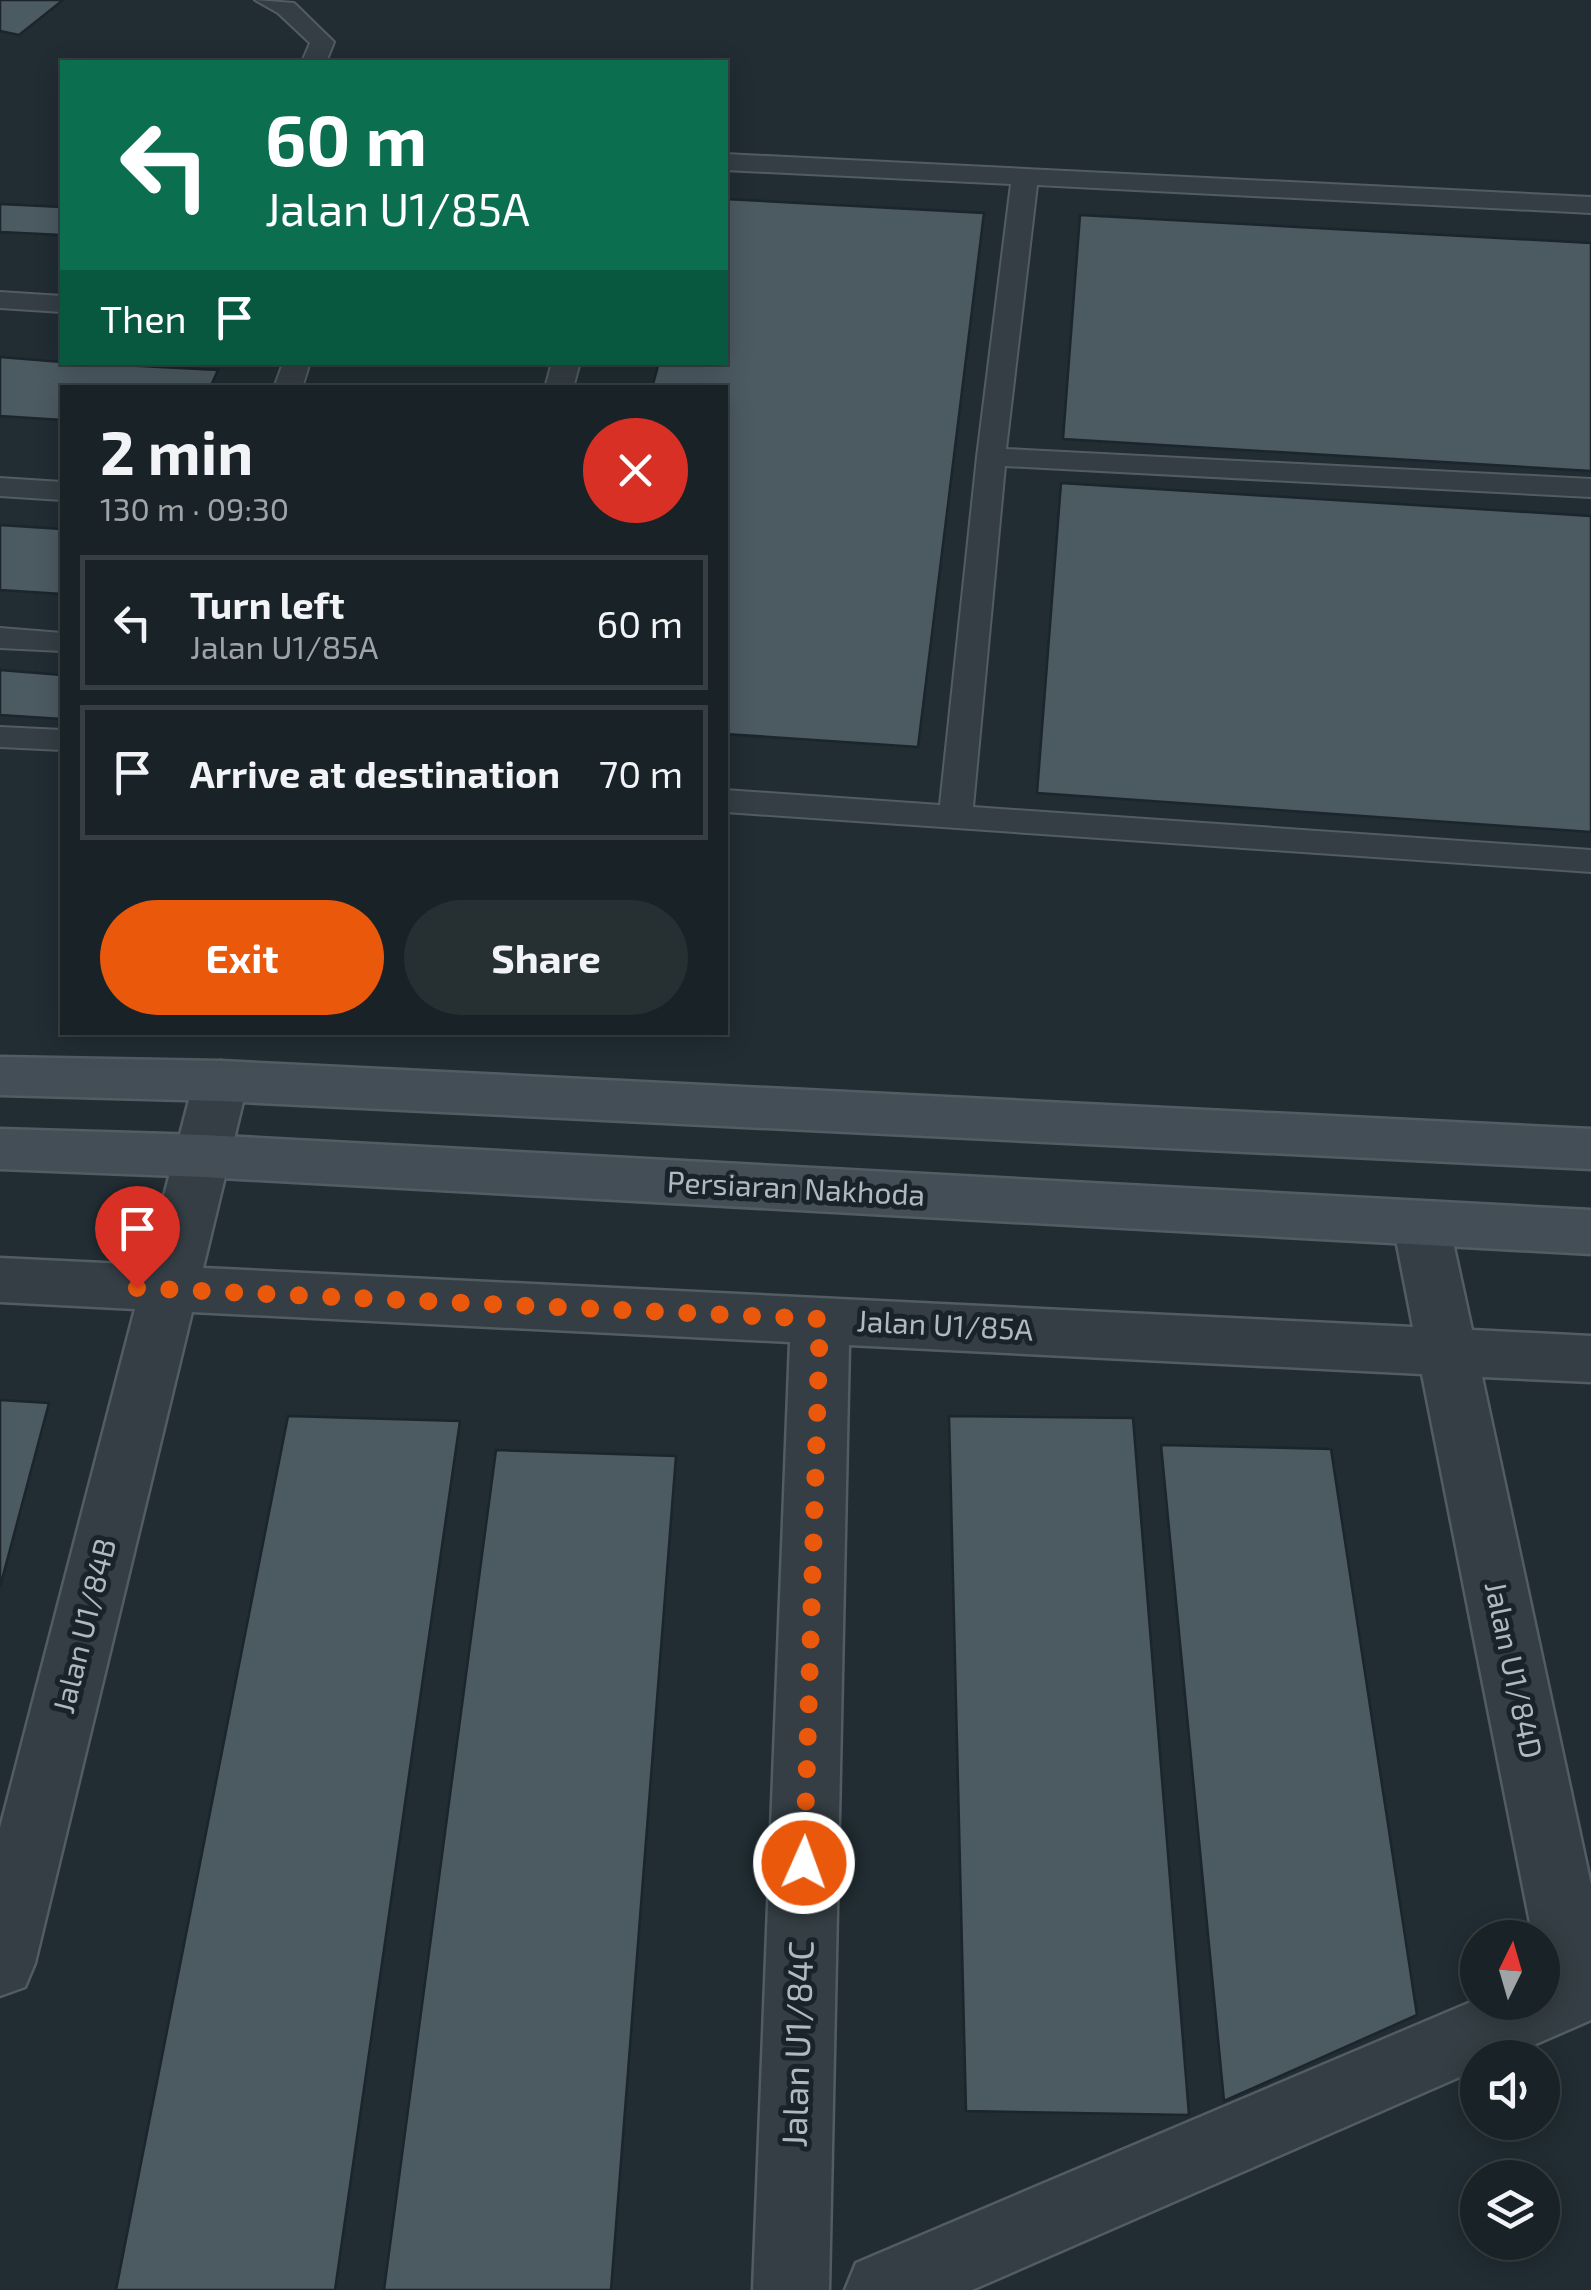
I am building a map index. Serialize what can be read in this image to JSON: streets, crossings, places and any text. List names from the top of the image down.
{
  "streets": {
    "street": [
      "Persiaran Nakhoda",
      "Jalan U1/85A",
      "Jalan U1/84B",
      "Jalan U1/84D",
      "Jalan U1/84C"
    ]
  },
  "crossings": [
    ["Persiaran Nakhoda", "Jalan U1/84B"],
    ["Persiaran Nakhoda", "Jalan U1/84D"],
    ["Jalan U1/85A", "Jalan U1/84B"],
    ["Jalan U1/85A", "Jalan U1/84D"],
    ["Jalan U1/85A", "Jalan U1/84C"]
  ],
  "north": "top",
  "page": {
    "turn": ["60 m", "Jalan U1/85A"],
    "then": "Then",
    "heading": ["2 min", "130 m · 09:30"],
    "list": [
      {
        "name": "Turn left",
        "note": "Jalan U1/85A",
        "value": "60 m"
      },
      {
        "name": "Arrive at destination",
        "value": "70 m"
      }
    ],
    "buttons": ["Exit", "Share"]
  }
}
